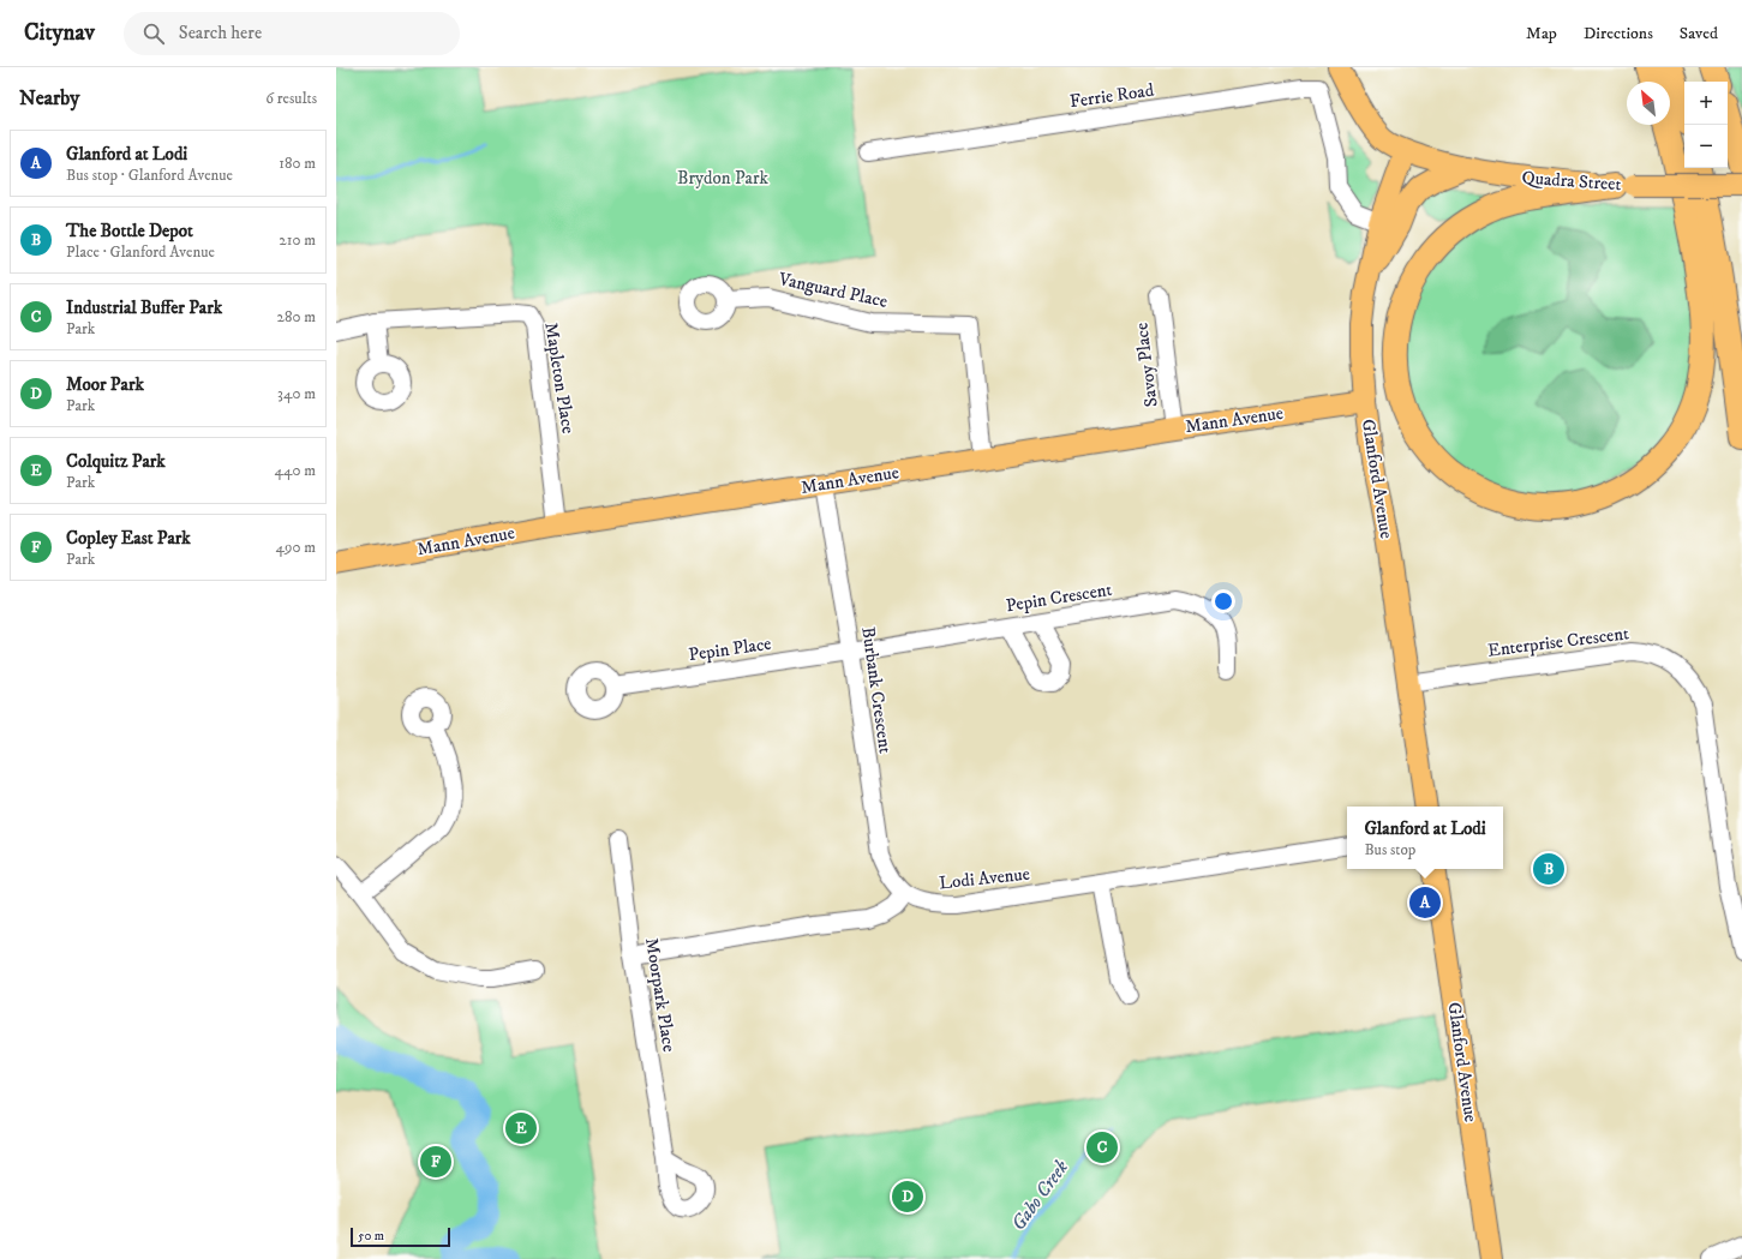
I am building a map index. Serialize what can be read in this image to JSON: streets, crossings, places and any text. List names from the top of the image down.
{
  "streets": {
    "main road": ["Quadra Street", "Mann Avenue", "Glanford Avenue"],
    "street": [
      "Ferrie Road",
      "Vanguard Place",
      "Savoy Place",
      "Mapleton Place",
      "Pepin Crescent",
      "Enterprise Crescent",
      "Pepin Place",
      "Burbank Crescent",
      "Lodi Avenue",
      "Moorpark Place"
    ]
  },
  "crossings": [
    ["Ferrie Road", "Glanford Avenue"],
    ["Quadra Street", "Glanford Avenue"],
    ["Vanguard Place", "Mann Avenue"],
    ["Savoy Place", "Mann Avenue"],
    ["Mapleton Place", "Mann Avenue"],
    ["Mann Avenue", "Glanford Avenue"],
    ["Mann Avenue", "Burbank Crescent"],
    ["Glanford Avenue", "Enterprise Crescent"],
    ["Pepin Crescent", "Pepin Place"],
    ["Pepin Crescent", "Burbank Crescent"],
    ["Pepin Place", "Burbank Crescent"],
    ["Burbank Crescent", "Lodi Avenue"]
  ],
  "water": ["Gabo Creek"],
  "parks": ["Brydon Park"],
  "scale_bar": "50 m",
  "north": "top left",
  "page": {
    "header": "Citynav",
    "search": "Search here",
    "nav": ["Map", "Directions", "Saved"],
    "heading": ["Nearby", "6 results"],
    "map_buttons": ["+", "−"],
    "list": [
      {
        "mark": "A",
        "name": "Glanford at Lodi",
        "note": "Bus stop · Glanford Avenue",
        "value": "180 m"
      },
      {
        "mark": "B",
        "name": "The Bottle Depot",
        "note": "Place · Glanford Avenue",
        "value": "210 m"
      },
      {
        "mark": "C",
        "name": "Industrial Buffer Park",
        "note": "Park",
        "value": "280 m"
      },
      {
        "mark": "D",
        "name": "Moor Park",
        "note": "Park",
        "value": "340 m"
      },
      {
        "mark": "E",
        "name": "Colquitz Park",
        "note": "Park",
        "value": "440 m"
      },
      {
        "mark": "F",
        "name": "Copley East Park",
        "note": "Park",
        "value": "490 m"
      }
    ],
    "popup": ["Glanford at Lodi", "Bus stop"],
    "pins": [
      "B",
      "A",
      "E",
      "C",
      "F",
      "D"
    ],
    "scale": "50 m"
  }
}
